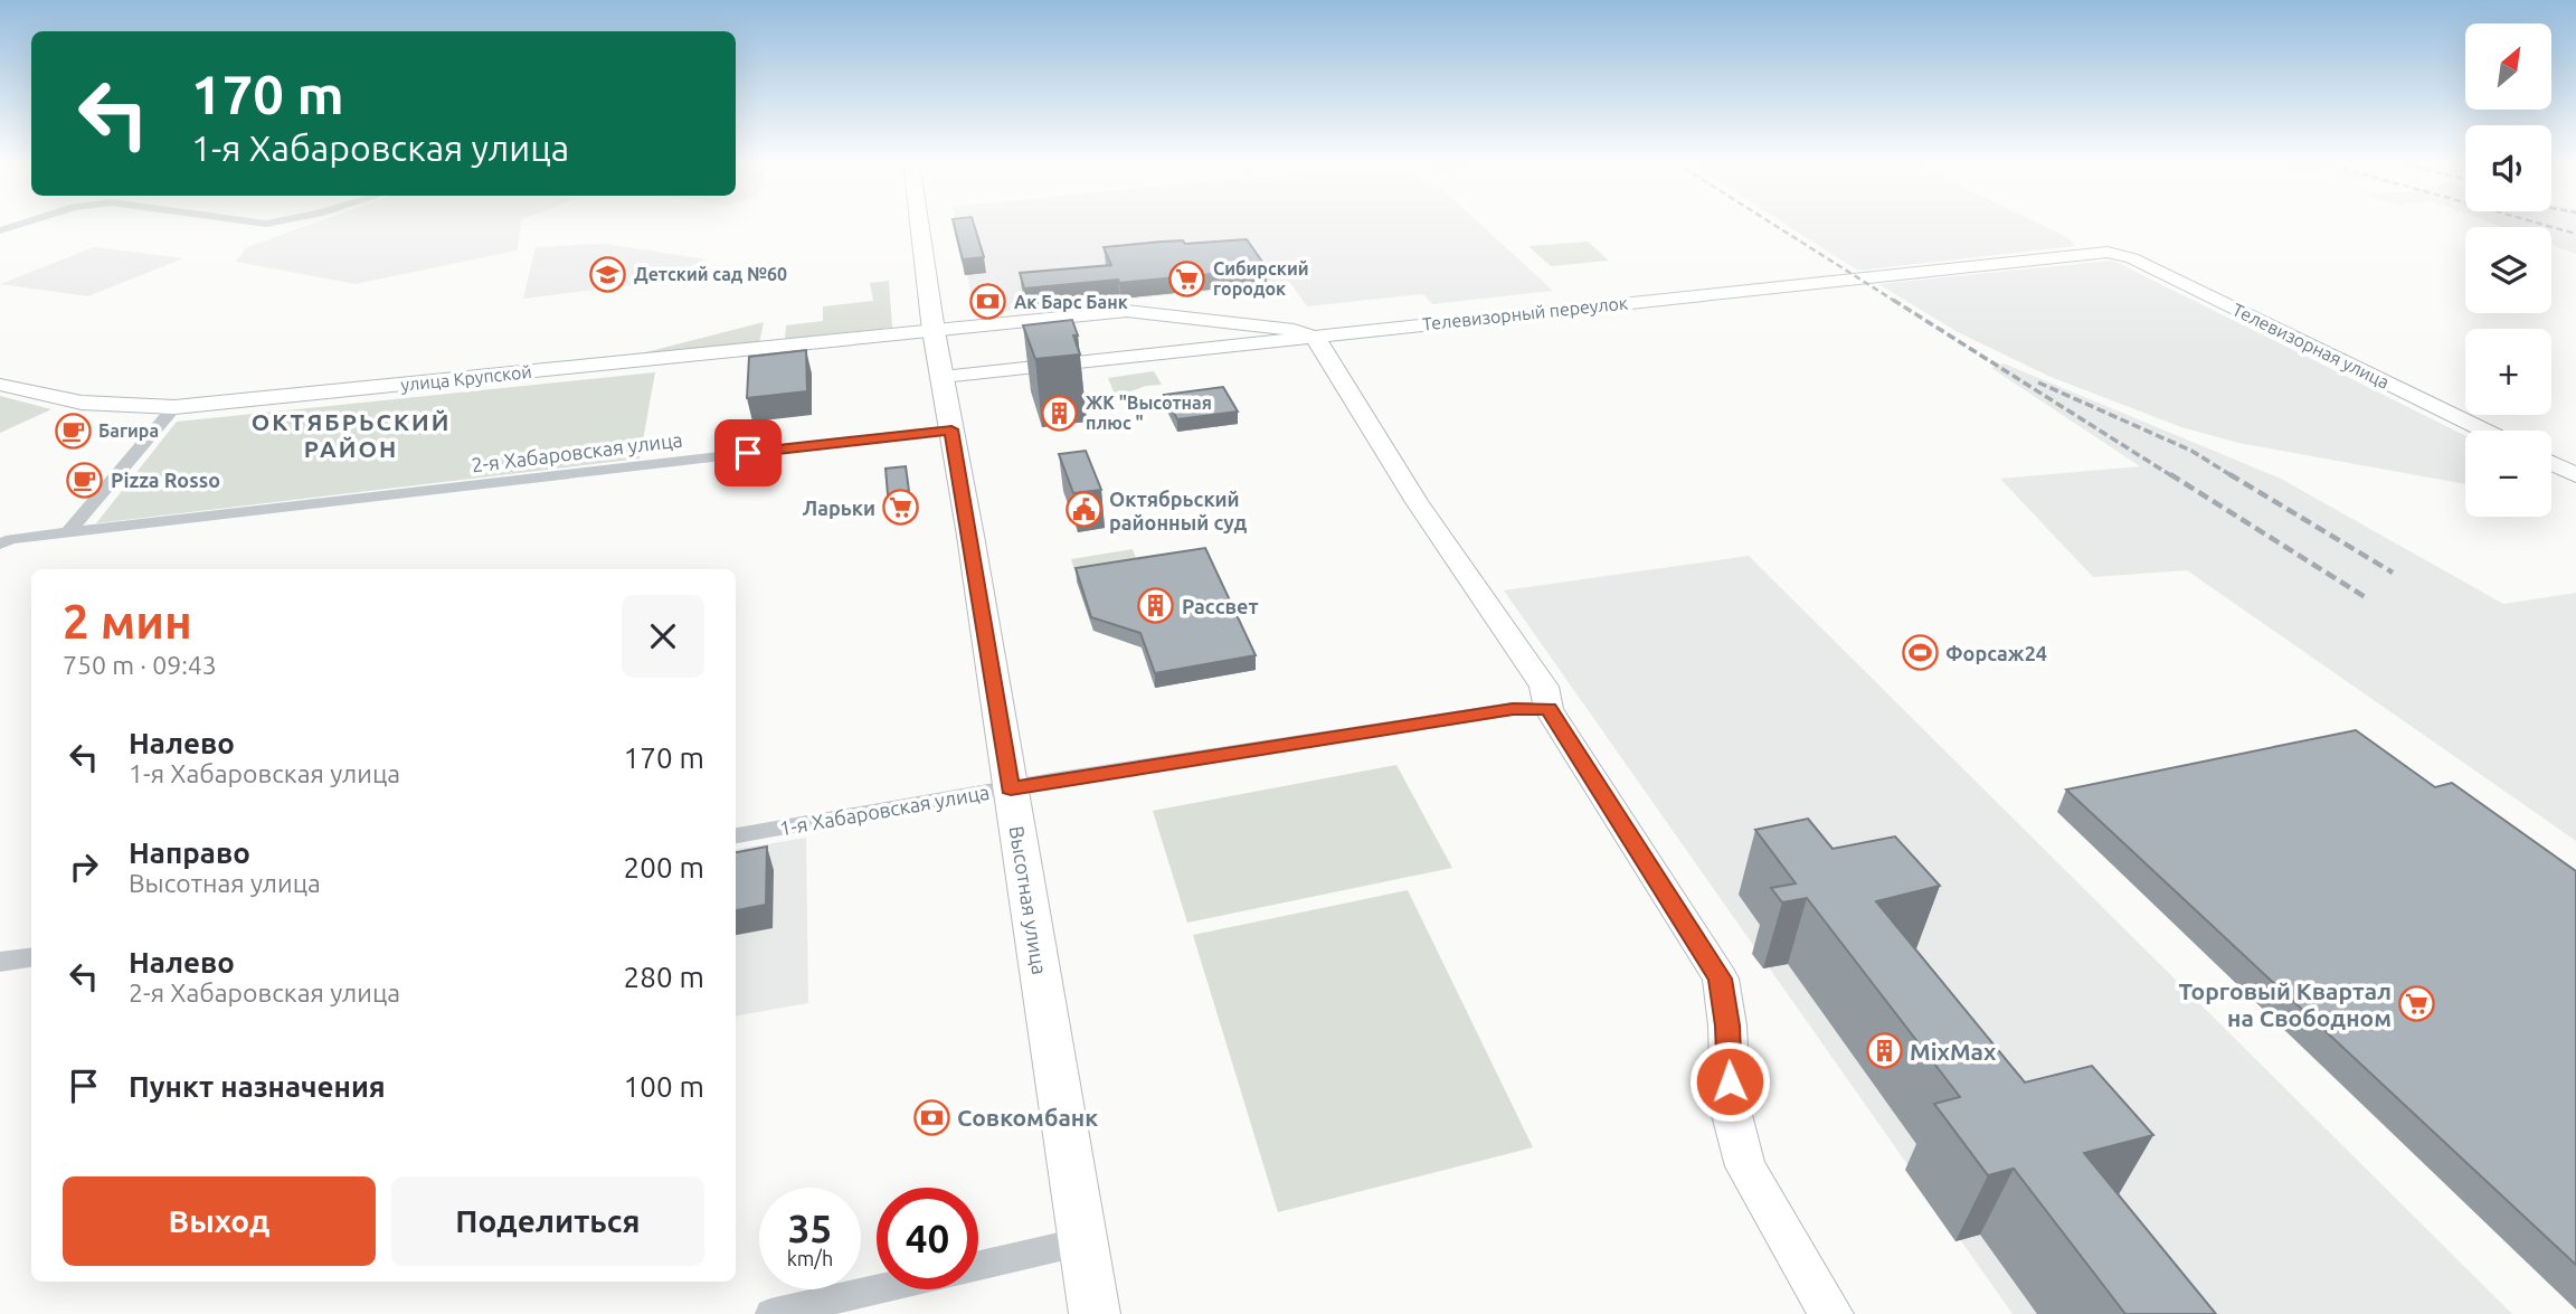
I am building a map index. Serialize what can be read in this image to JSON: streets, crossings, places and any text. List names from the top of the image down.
{
  "streets": {
    "main road": ["Высотная улица"],
    "street": [
      "Телевизорный переулок",
      "Телевизорная улица",
      "улица Крупской",
      "2-я Хабаровская улица",
      "1-я Хабаровская улица"
    ]
  },
  "crossings": [
    ["Телевизорный переулок", "Телевизорная улица"],
    ["Телевизорный переулок", "Высотная улица"],
    ["улица Крупской", "Высотная улица"],
    ["2-я Хабаровская улица", "Высотная улица"],
    ["1-я Хабаровская улица", "Высотная улица"]
  ],
  "districts": ["ОКТЯБРЬСКИЙ РАЙОН"],
  "places": {
    "school or university": ["Детский сад №60"],
    "supermarket": ["Сибирский городок", "Ларьки", "Торговый Квартал на Свободном"],
    "bank": ["Ак Барс Банк", "Совкомбанк"],
    "building": ["ЖК \"Высотная плюс \"", "Рассвет", "MixMax"],
    "cafe": ["Багира", "Pizza Rosso"],
    "public building": ["Октябрьский районный суд"],
    "sports": ["Форсаж24"]
  },
  "north": "top right",
  "page": {
    "map_buttons": ["+", "−"],
    "turn": ["170 m", "1-я Хабаровская улица"],
    "heading": ["2 мин", "750 m · 09:43"],
    "list": [
      {
        "name": "Налево",
        "note": "1-я Хабаровская улица",
        "value": "170 m"
      },
      {
        "name": "Направо",
        "note": "Высотная улица",
        "value": "200 m"
      },
      {
        "name": "Налево",
        "note": "2-я Хабаровская улица",
        "value": "280 m"
      },
      {
        "name": "Пункт назначения",
        "value": "100 m"
      }
    ],
    "buttons": ["Выход", "Поделиться"],
    "speed": "35 km/h",
    "limit": "40"
  }
}
